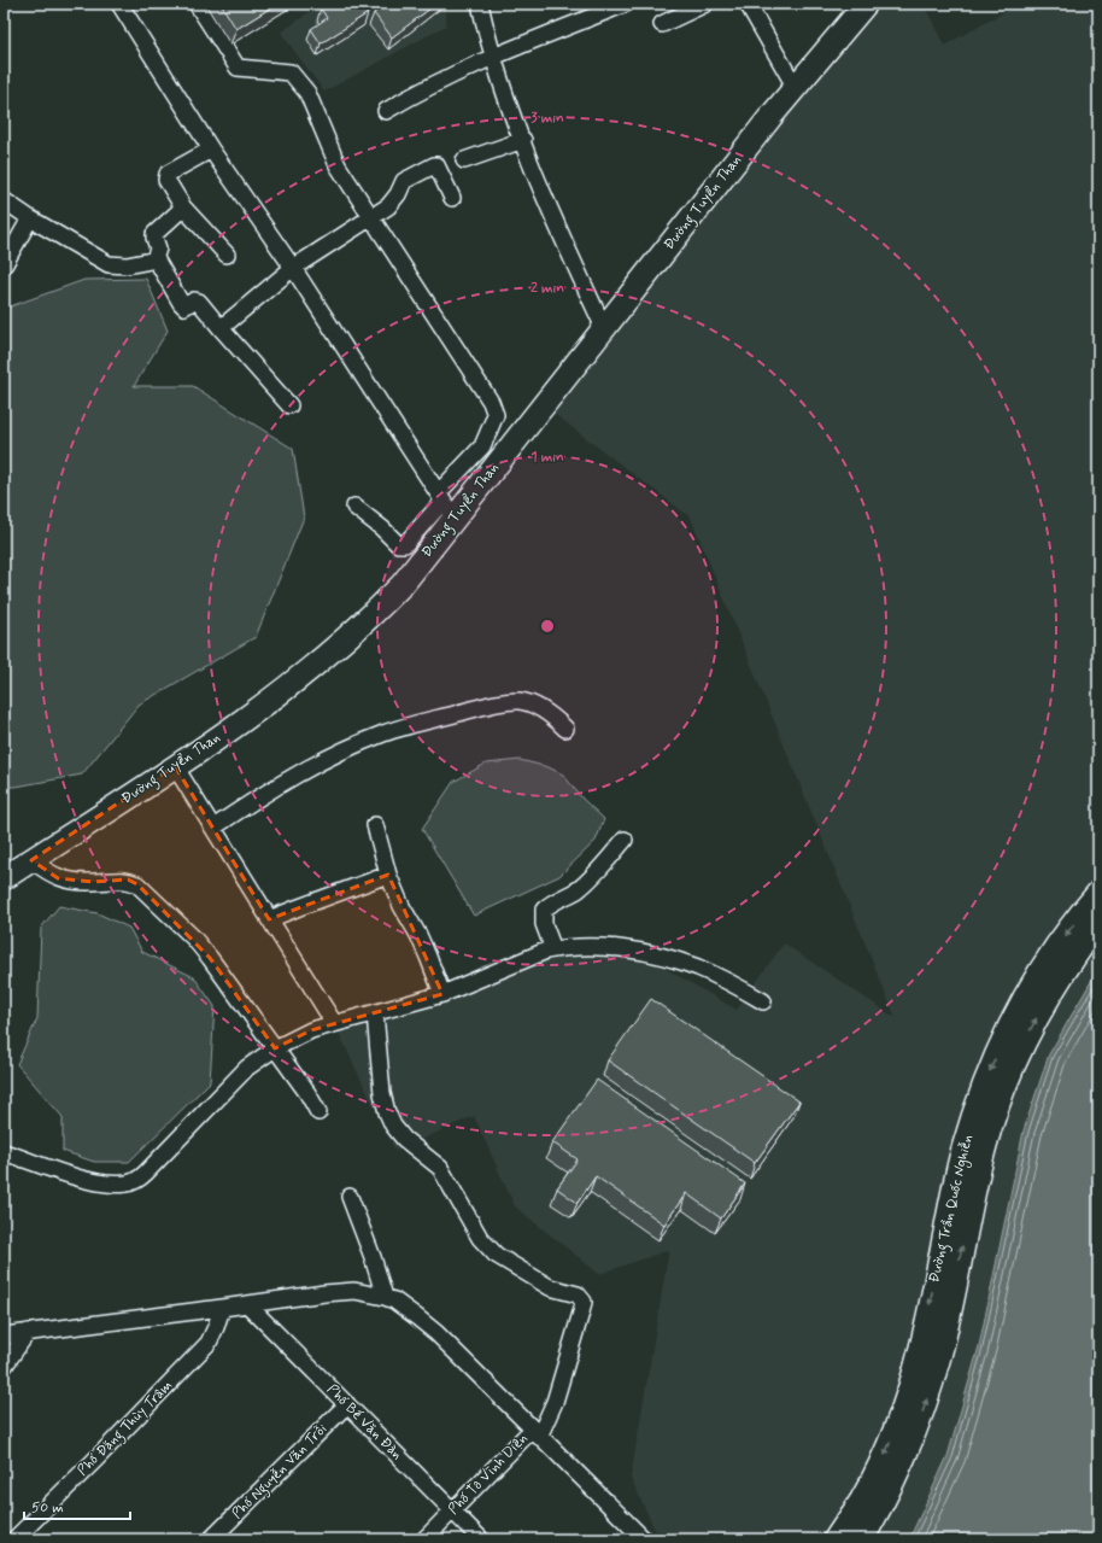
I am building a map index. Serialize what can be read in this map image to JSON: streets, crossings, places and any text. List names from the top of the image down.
{
  "streets": {
    "main road": ["Đường Tuyển Than", "Đường Trần Quốc Nghiễn"],
    "street": [
      "Phố Bế Văn Đàn",
      "Phố Đặng Thùy Trâm",
      "Phố Nguyễn Văn Trỗi",
      "Phố Tô Vĩnh Diện"
    ]
  },
  "crossings": [
    ["Phố Bế Văn Đàn", "Phố Nguyễn Văn Trỗi"],
    ["Phố Bế Văn Đàn", "Phố Tô Vĩnh Diện"]
  ],
  "scale_bar": "50 m",
  "rings": ["3 min", "2 min", "1 min"]
}
